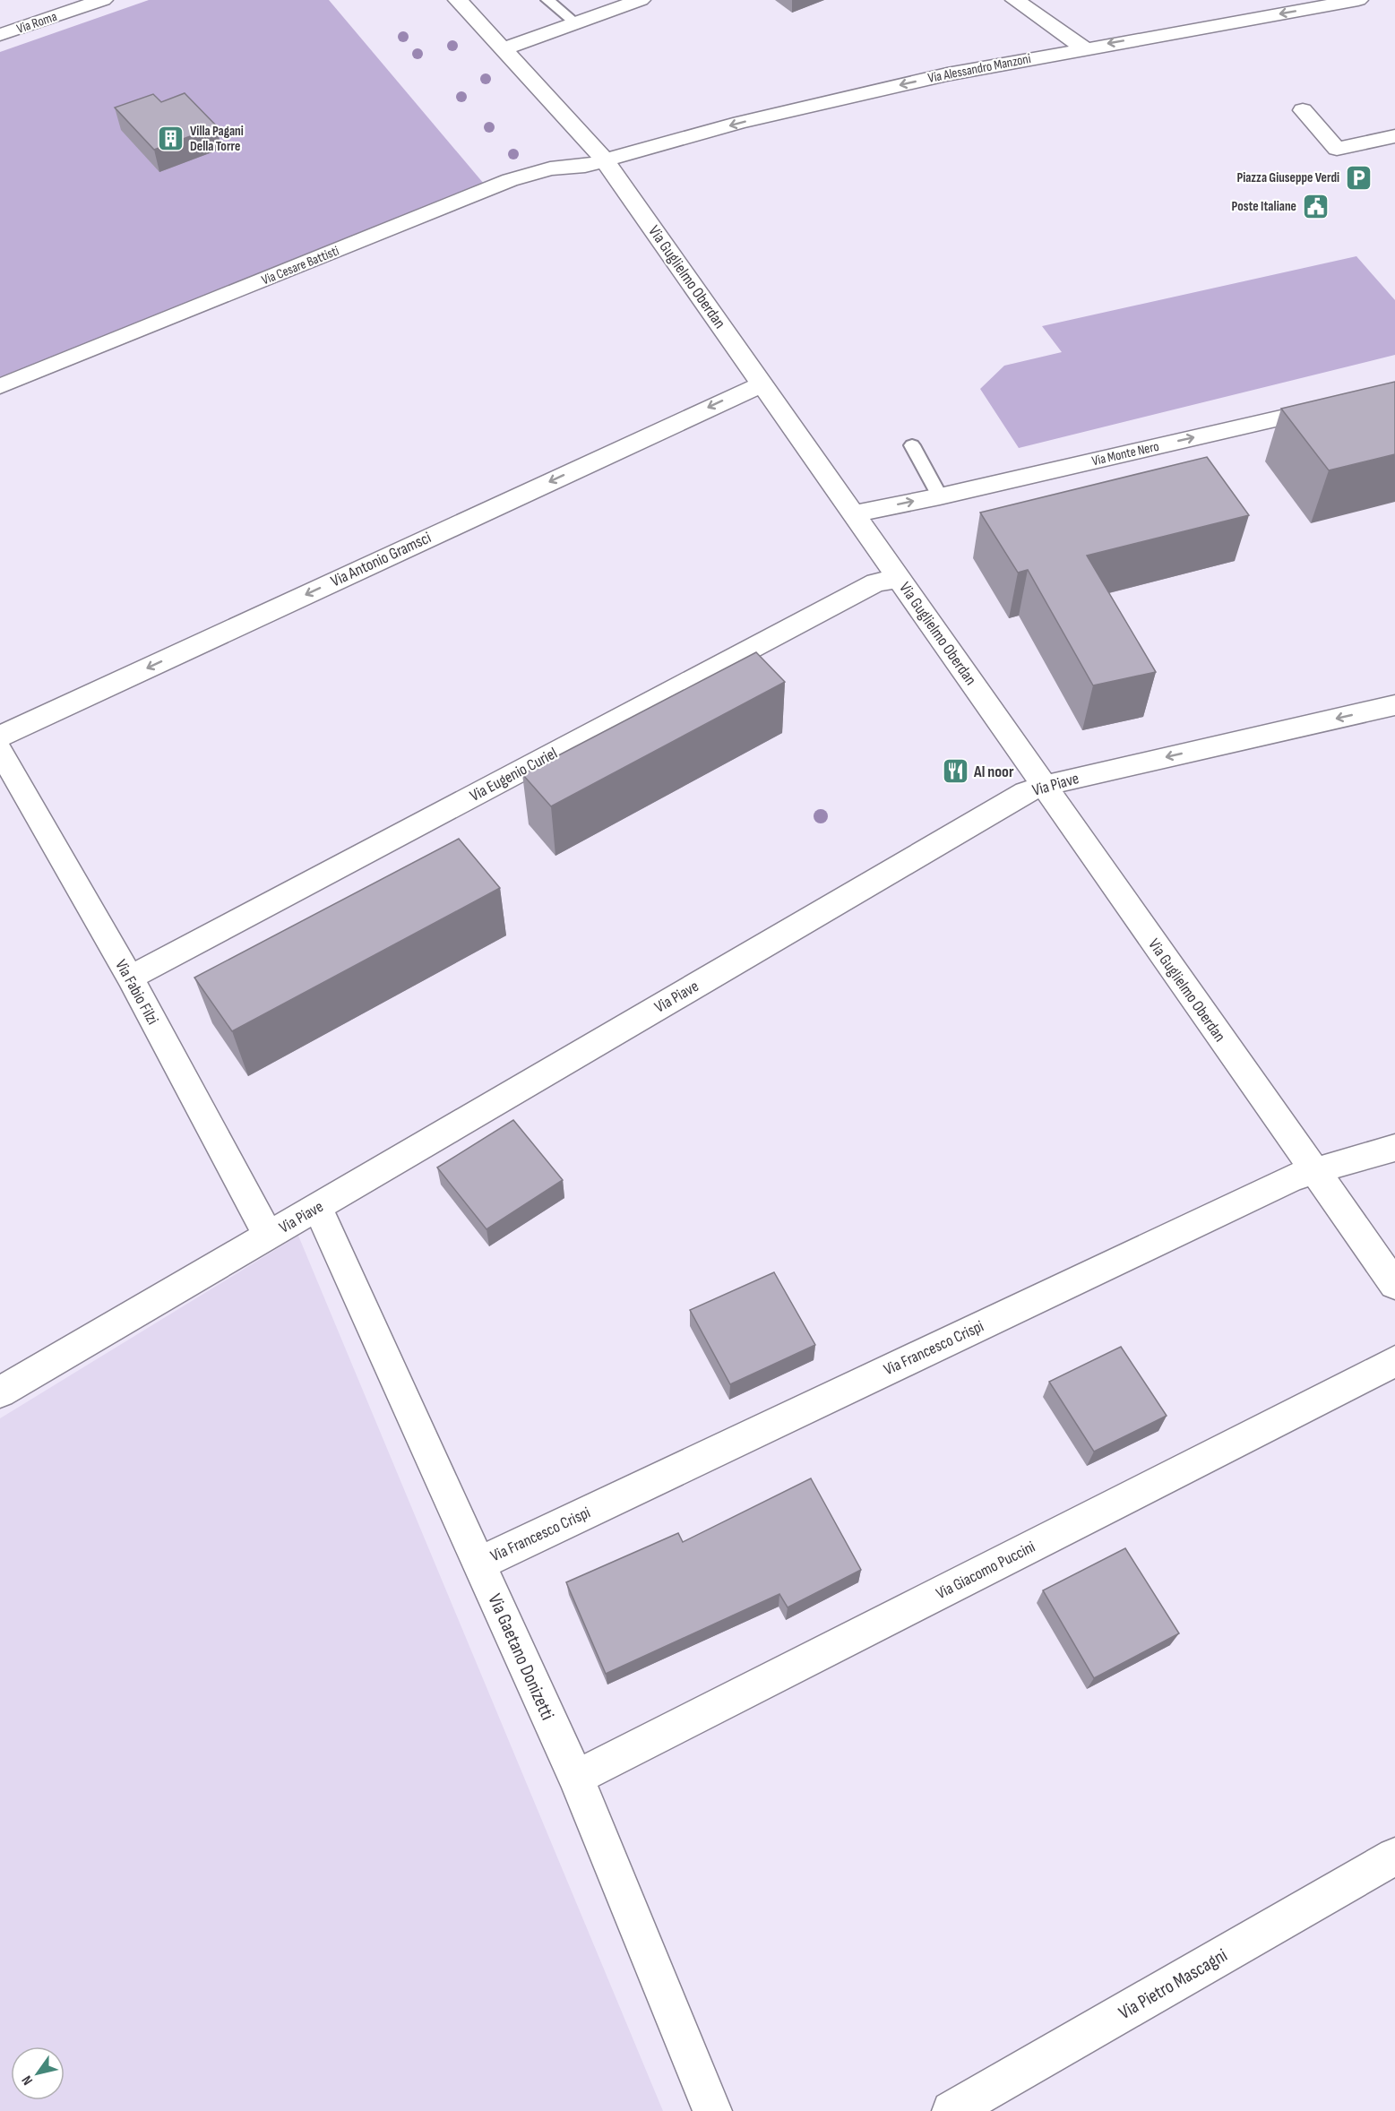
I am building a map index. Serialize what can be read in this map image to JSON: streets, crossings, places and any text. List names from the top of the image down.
{
  "streets": {
    "street": [
      "Via Roma",
      "Via Alessandro Manzoni",
      "Via Cesare Battisti",
      "Via Guglielmo Oberdan",
      "Via Monte Nero",
      "Via Antonio Gramsci",
      "Via Eugenio Curiel",
      "Via Piave",
      "Via Fabio Filzi",
      "Via Francesco Crispi",
      "Via Giacomo Puccini",
      "Via Gaetano Donizetti",
      "Via Pietro Mascagni"
    ]
  },
  "crossings": [
    ["Via Alessandro Manzoni", "Via Cesare Battisti"],
    ["Via Alessandro Manzoni", "Via Guglielmo Oberdan"],
    ["Via Cesare Battisti", "Via Guglielmo Oberdan"],
    ["Via Guglielmo Oberdan", "Via Monte Nero"],
    ["Via Guglielmo Oberdan", "Via Antonio Gramsci"],
    ["Via Guglielmo Oberdan", "Via Eugenio Curiel"],
    ["Via Guglielmo Oberdan", "Via Piave"],
    ["Via Guglielmo Oberdan", "Via Francesco Crispi"],
    ["Via Eugenio Curiel", "Via Fabio Filzi"],
    ["Via Piave", "Via Fabio Filzi"],
    ["Via Piave", "Via Gaetano Donizetti"],
    ["Via Francesco Crispi", "Via Gaetano Donizetti"],
    ["Via Giacomo Puccini", "Via Gaetano Donizetti"]
  ],
  "one_way": ["Via Alessandro Manzoni", "Via Monte Nero", "Via Antonio Gramsci"],
  "places": {
    "building": ["Villa Pagani Della Torre"],
    "parking": ["Piazza Giuseppe Verdi"],
    "public building": ["Poste Italiane"],
    "restaurant": ["Al noor"]
  },
  "north": "bottom left"
}
